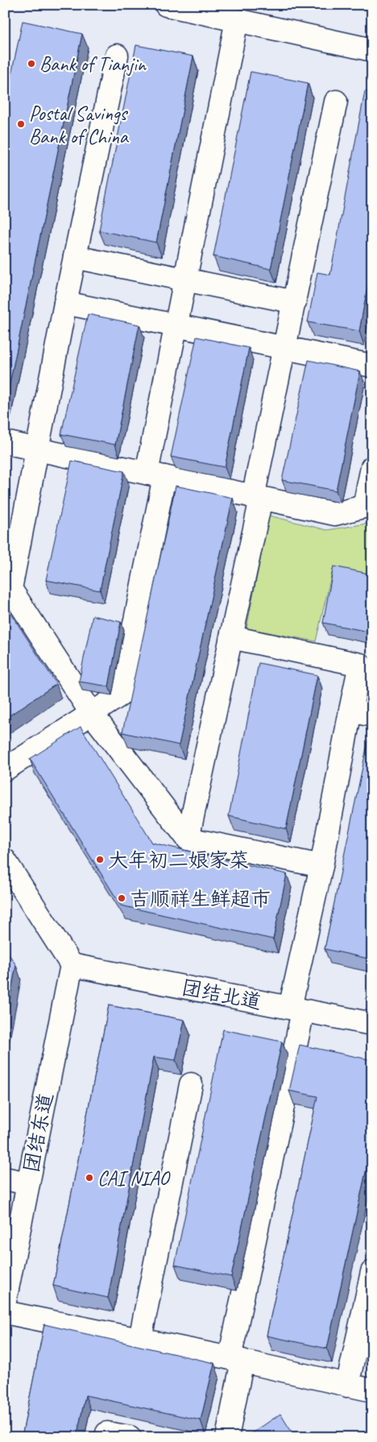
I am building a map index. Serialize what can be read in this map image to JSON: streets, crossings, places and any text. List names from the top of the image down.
{
  "streets": {
    "street": ["团结北道", "团结东道"]
  },
  "crossings": [
    ["团结北道", "团结东道"]
  ],
  "places": [
    "Bank of Tianjin",
    "Postal Savings Bank of China",
    "大年初二娘家菜",
    "吉顺祥生鲜超市",
    "CAI NIAO"
  ]
}
